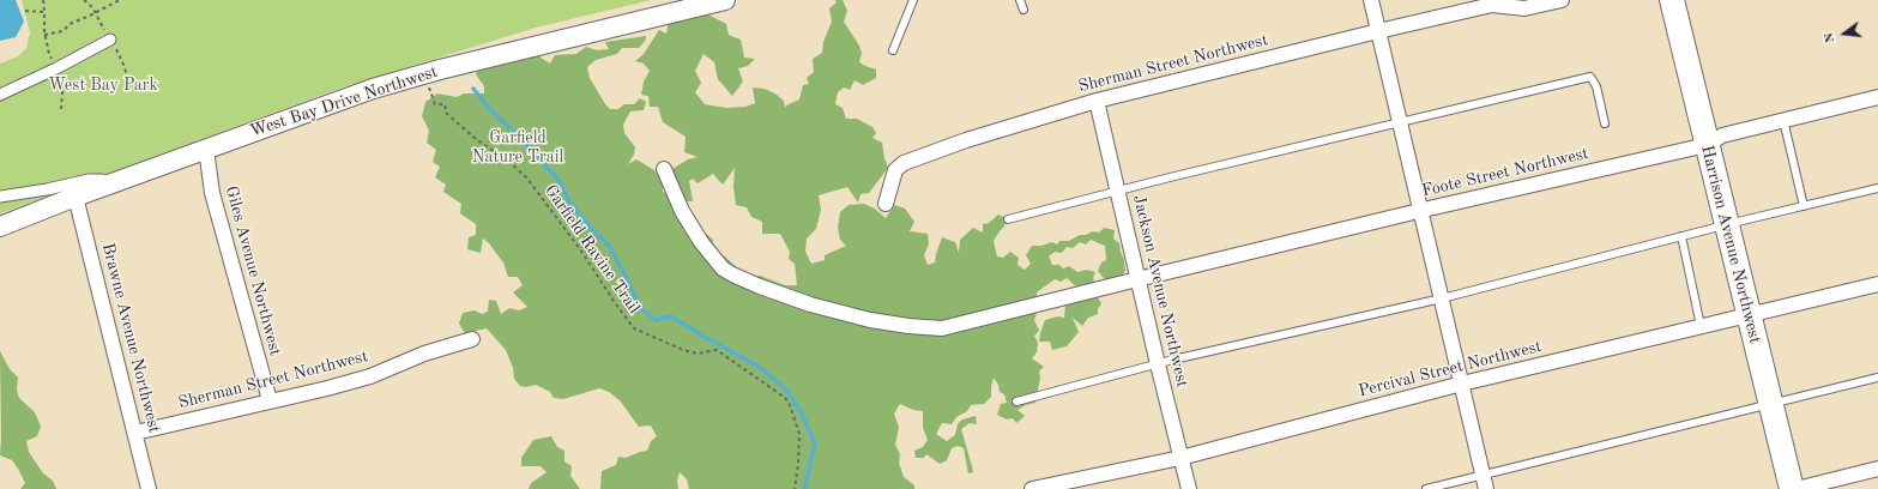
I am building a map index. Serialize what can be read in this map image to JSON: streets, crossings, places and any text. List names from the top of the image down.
{
  "streets": {
    "main road": ["Harrison Avenue Northwest"],
    "street": [
      "Sherman Street Northwest",
      "West Bay Drive Northwest",
      "Foote Street Northwest",
      "Giles Avenue Northwest",
      "Jackson Avenue Northwest",
      "Brawne Avenue Northwest",
      "Percival Street Northwest"
    ],
    "path": ["Garfield Ravine Trail"]
  },
  "crossings": [
    ["Sherman Street Northwest", "Giles Avenue Northwest"],
    ["Sherman Street Northwest", "Jackson Avenue Northwest"],
    ["Sherman Street Northwest", "Brawne Avenue Northwest"],
    ["West Bay Drive Northwest", "Giles Avenue Northwest"],
    ["West Bay Drive Northwest", "Brawne Avenue Northwest"],
    ["Foote Street Northwest", "Harrison Avenue Northwest"],
    ["Foote Street Northwest", "Jackson Avenue Northwest"],
    ["Harrison Avenue Northwest", "Percival Street Northwest"],
    ["Jackson Avenue Northwest", "Percival Street Northwest"]
  ],
  "parks": ["West Bay Park", "Garfield Nature Trail"],
  "north": "left"
}
